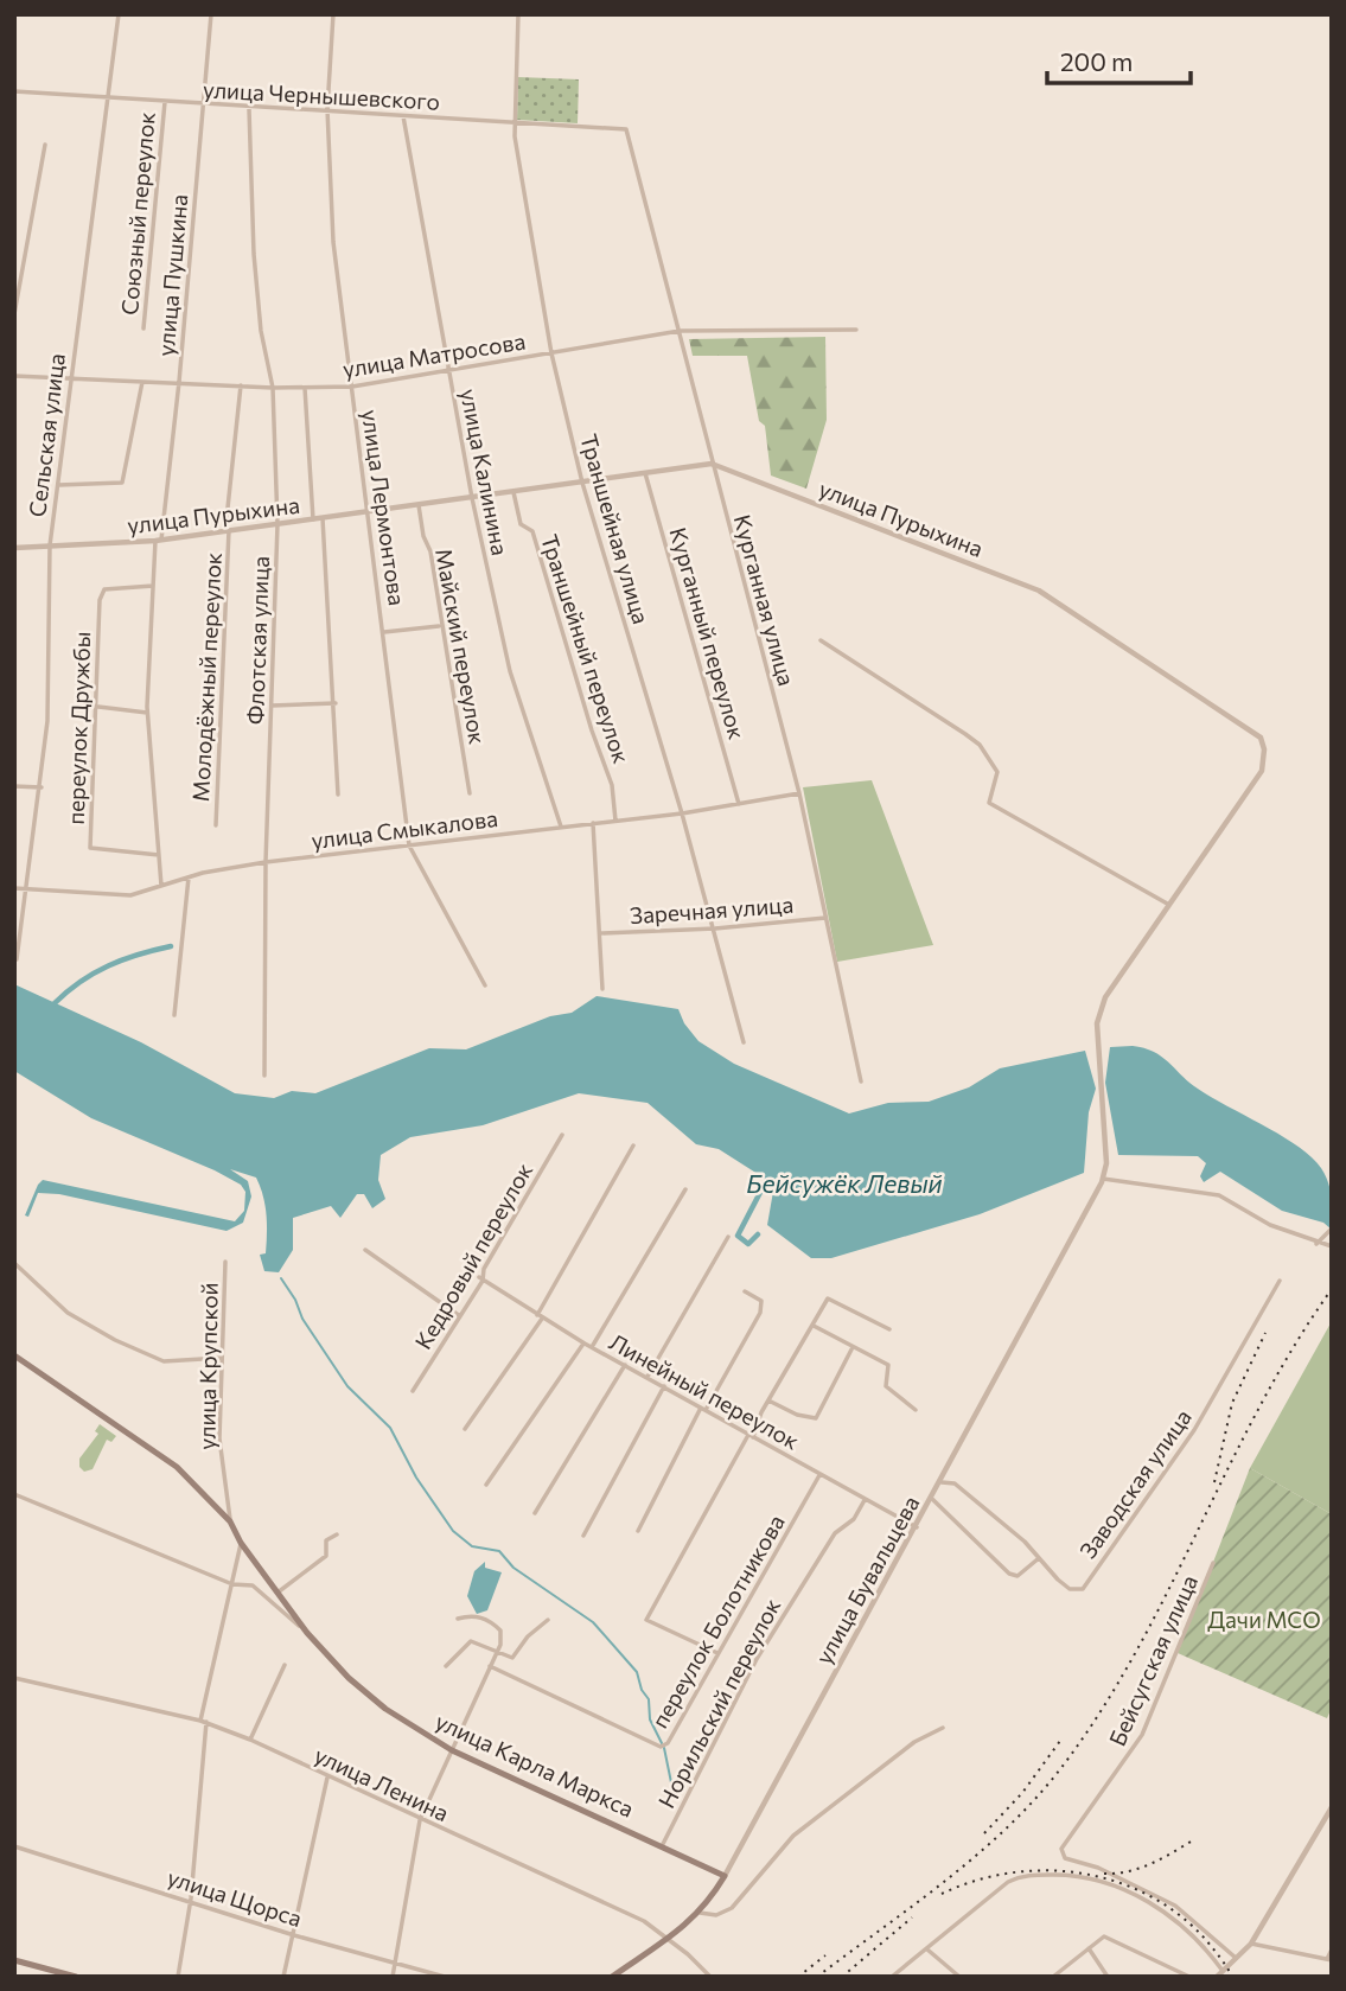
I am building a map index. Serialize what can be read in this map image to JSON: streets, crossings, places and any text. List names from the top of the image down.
{
  "streets": {
    "main road": ["улица Бувальцева", "улица Карла Маркса"],
    "street": [
      "улица Чернышевского",
      "Союзный переулок",
      "улица Пушкина",
      "улица Матросова",
      "Сельская улица",
      "улица Калинина",
      "улица Лермонтова",
      "улица Пурыхина",
      "Траншейная улица",
      "Курганная улица",
      "Курганный переулок",
      "Флотская улица",
      "Майский переулок",
      "Траншейный переулок",
      "Молодёжный переулок",
      "переулок Дружбы",
      "улица Смыкалова",
      "Заречная улица",
      "Кедровый переулок",
      "улица Крупской",
      "Линейный переулок",
      "Заводская улица",
      "переулок Болотникова",
      "Бейсугская улица",
      "Норильский переулок",
      "улица Ленина",
      "улица Щорса"
    ]
  },
  "crossings": [
    ["улица Чернышевского", "Союзный переулок"],
    ["улица Чернышевского", "улица Пушкина"],
    ["улица Чернышевского", "Сельская улица"],
    ["улица Чернышевского", "улица Калинина"],
    ["улица Чернышевского", "улица Лермонтова"],
    ["улица Чернышевского", "Траншейная улица"],
    ["улица Чернышевского", "Курганная улица"],
    ["улица Чернышевского", "Флотская улица"],
    ["улица Пушкина", "улица Матросова"],
    ["улица Пушкина", "улица Пурыхина"],
    ["улица Пушкина", "переулок Дружбы"],
    ["улица Пушкина", "улица Смыкалова"],
    ["улица Матросова", "Сельская улица"],
    ["улица Матросова", "улица Калинина"],
    ["улица Матросова", "улица Лермонтова"],
    ["улица Матросова", "Траншейная улица"],
    ["улица Матросова", "Курганная улица"],
    ["улица Матросова", "Флотская улица"],
    ["улица Матросова", "Молодёжный переулок"],
    ["Сельская улица", "улица Пурыхина"],
    ["Сельская улица", "улица Смыкалова"],
    ["улица Калинина", "улица Пурыхина"],
    ["улица Калинина", "улица Смыкалова"],
    ["улица Лермонтова", "улица Пурыхина"],
    ["улица Лермонтова", "улица Смыкалова"],
    ["улица Пурыхина", "Траншейная улица"],
    ["улица Пурыхина", "Курганная улица"],
    ["улица Пурыхина", "Курганный переулок"],
    ["улица Пурыхина", "Флотская улица"],
    ["улица Пурыхина", "Майский переулок"],
    ["улица Пурыхина", "Траншейный переулок"],
    ["улица Пурыхина", "Молодёжный переулок"],
    ["улица Пурыхина", "улица Бувальцева"],
    ["Траншейная улица", "улица Смыкалова"],
    ["Траншейная улица", "Заречная улица"],
    ["Курганная улица", "улица Смыкалова"],
    ["Курганная улица", "Заречная улица"],
    ["Курганный переулок", "улица Смыкалова"],
    ["Флотская улица", "улица Смыкалова"],
    ["Траншейный переулок", "улица Смыкалова"],
    ["Кедровый переулок", "Линейный переулок"],
    ["улица Крупской", "улица Карла Маркса"],
    ["Линейный переулок", "улица Бувальцева"],
    ["Линейный переулок", "переулок Болотникова"],
    ["Линейный переулок", "Норильский переулок"],
    ["Заводская улица", "улица Бувальцева"],
    ["улица Бувальцева", "улица Карла Маркса"],
    ["улица Бувальцева", "улица Ленина"],
    ["Норильский переулок", "улица Карла Маркса"]
  ],
  "water": ["Бейсужёк Левый"],
  "parks": ["Дачи МСО"],
  "scale_bar": "200 m"
}
